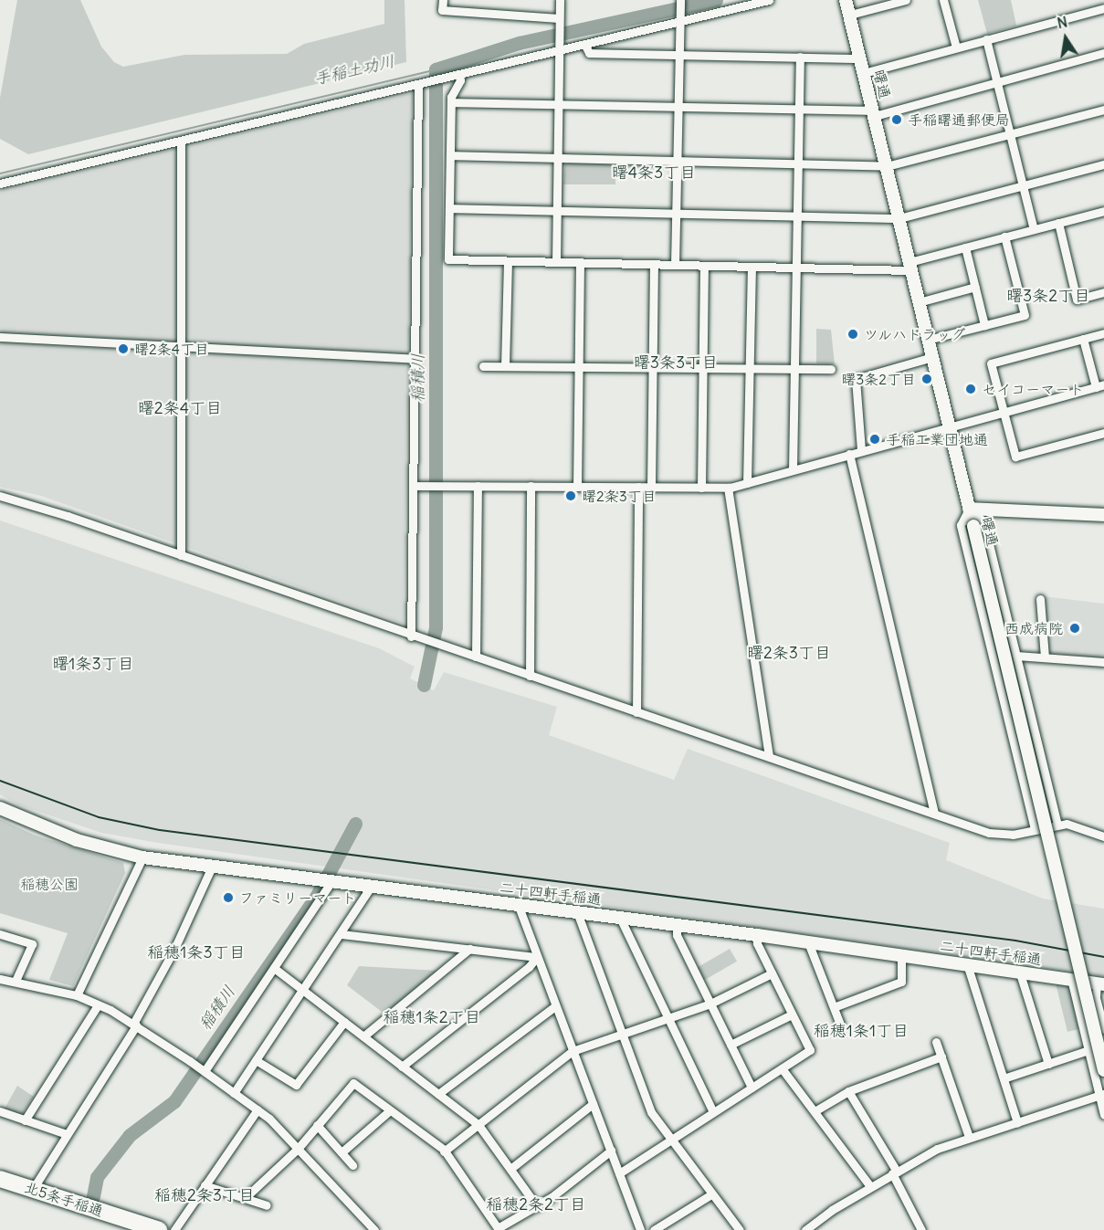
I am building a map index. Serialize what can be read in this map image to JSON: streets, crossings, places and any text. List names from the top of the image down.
{
  "streets": {
    "highway": ["北5条手稲通"],
    "street": ["曙通", "二十四軒手稲通"]
  },
  "districts": [
    "曙4条3丁目",
    "曙3条2丁目",
    "曙3条3丁目",
    "曙2条4丁目",
    "曙2条3丁目",
    "曙1条3丁目",
    "稲穂1条3丁目",
    "稲穂1条2丁目",
    "稲穂1条1丁目",
    "稲穂2条3丁目",
    "稲穂2条2丁目"
  ],
  "water": ["手稲土功川", "稲積川"],
  "parks": ["稲穂公園"],
  "places": [
    "手稲曙通郵便局",
    "ツルハドラッグ",
    "曙2条4丁目",
    "曙3条2丁目",
    "セイコーマート",
    "手稲工業団地通",
    "曙2条3丁目",
    "西成病院",
    "ファミリーマート"
  ],
  "north": "top"
}
